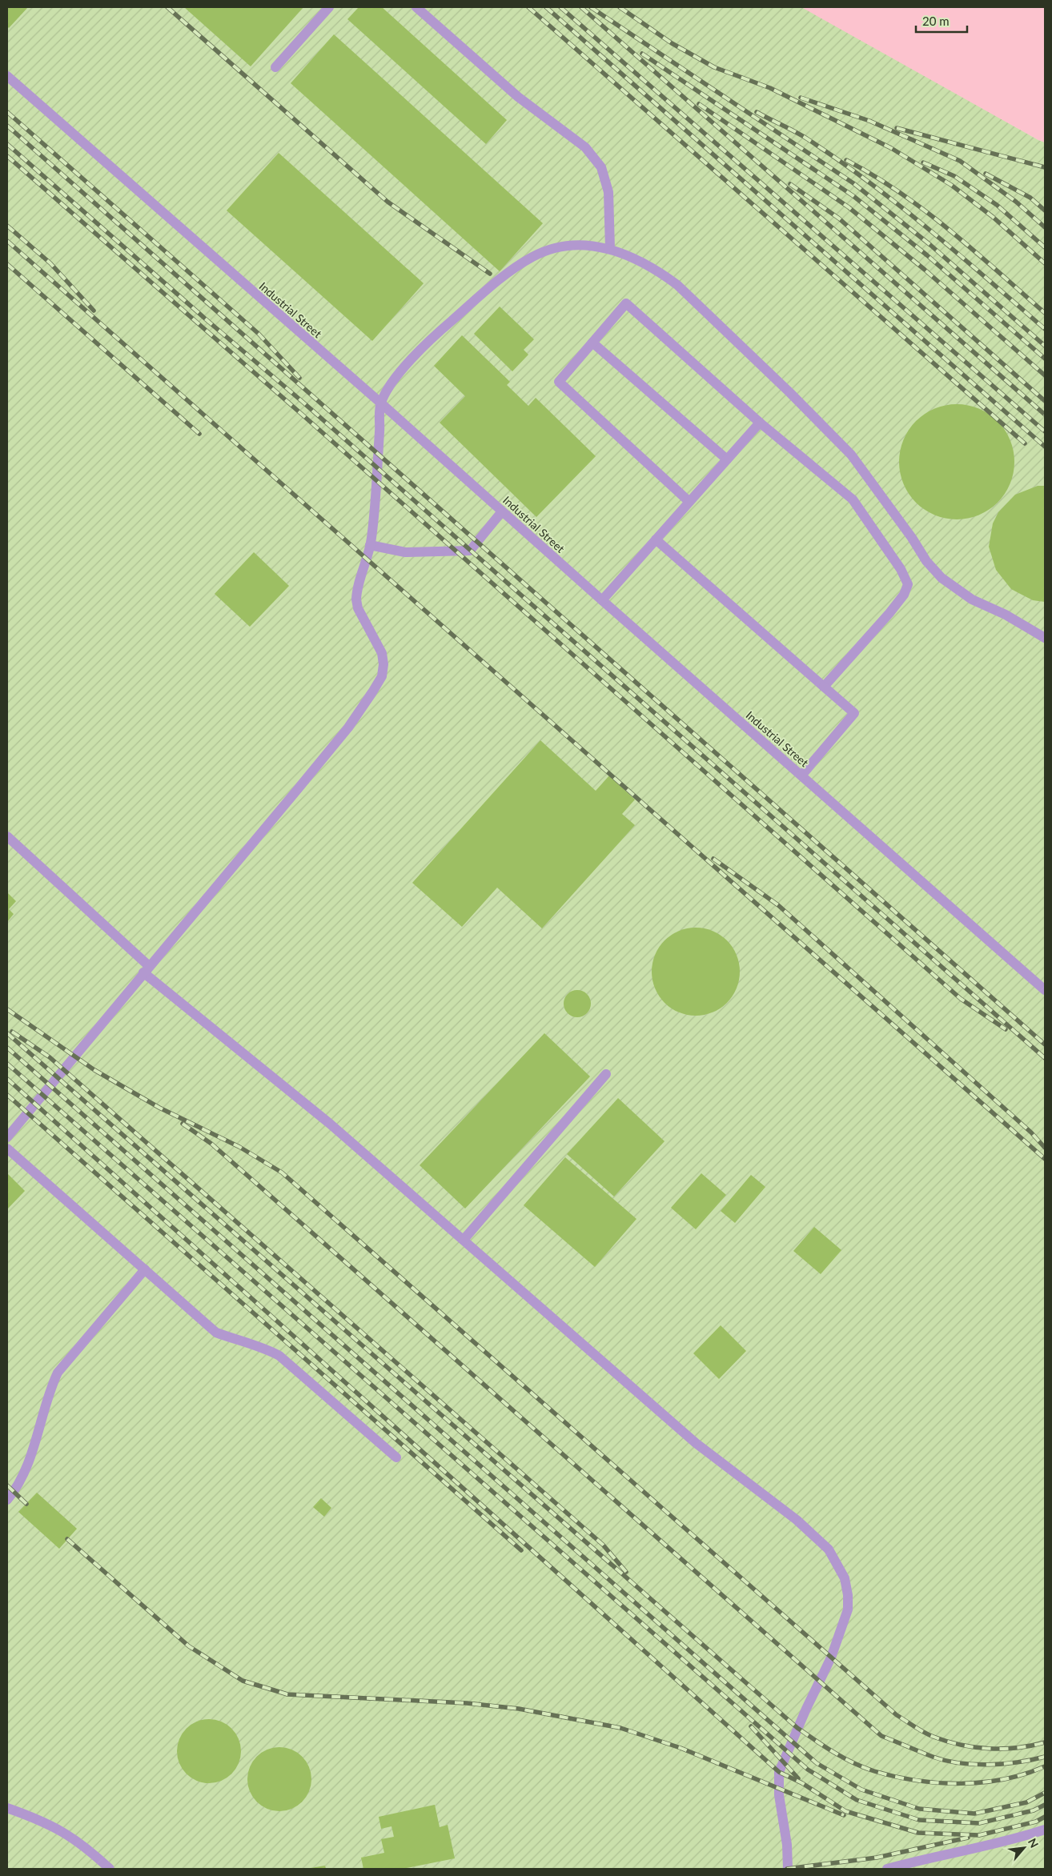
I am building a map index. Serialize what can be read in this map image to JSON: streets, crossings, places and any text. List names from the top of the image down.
{
  "streets": {
    "street": ["Industrial Street"]
  },
  "scale_bar": "20 m",
  "north": "top right"
}
